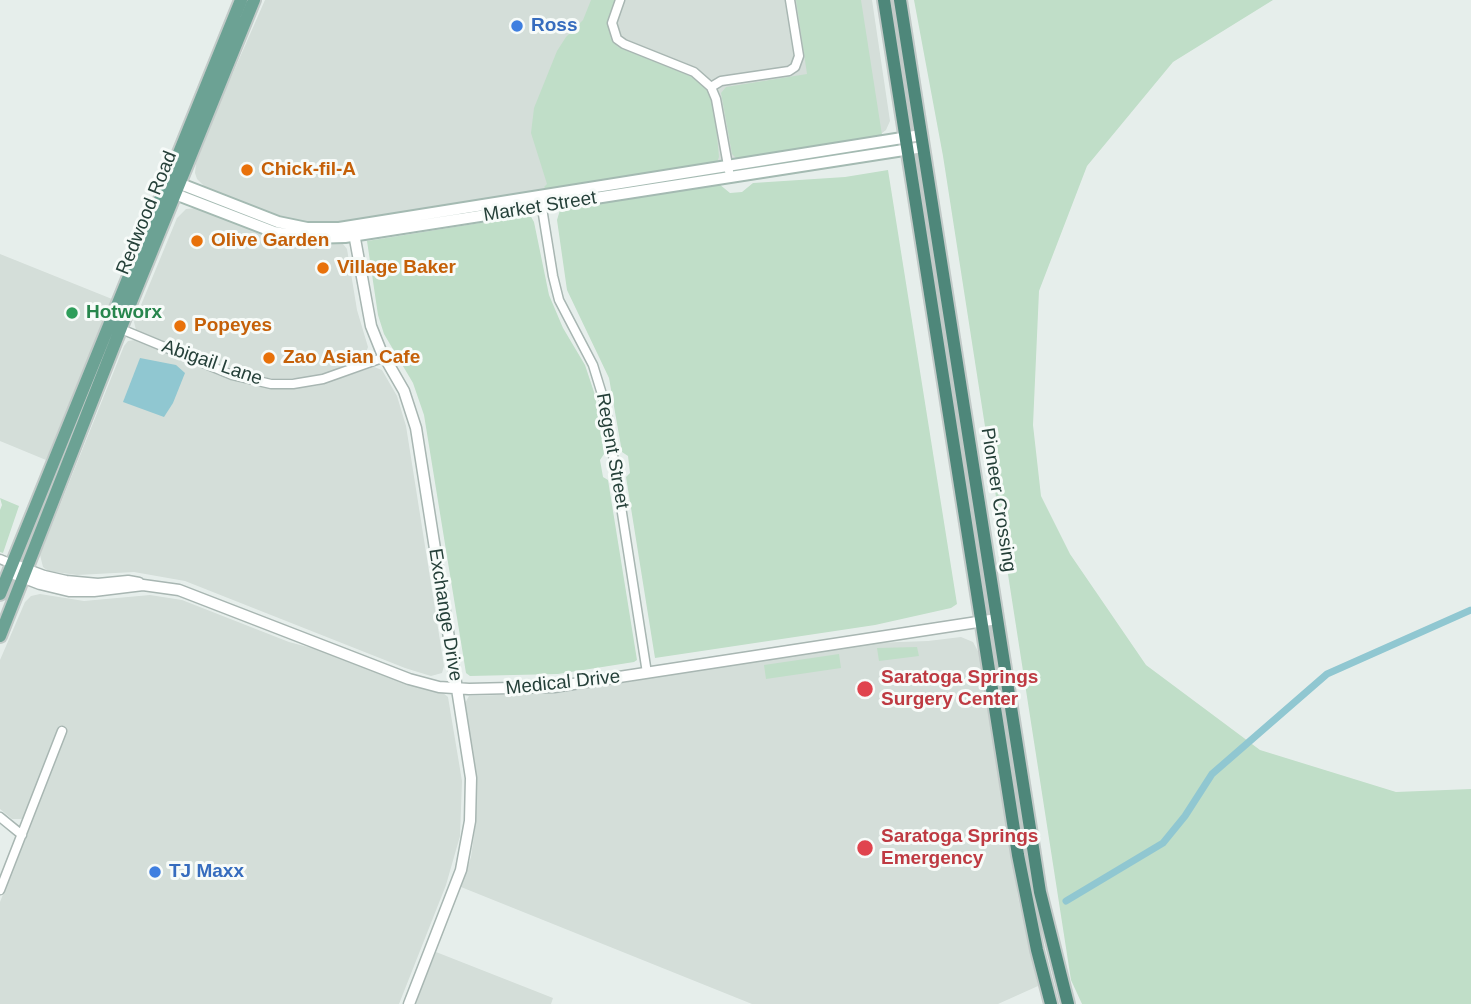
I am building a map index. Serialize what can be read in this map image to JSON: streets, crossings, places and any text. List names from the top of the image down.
{
  "streets": {
    "highway": ["Pioneer Crossing"],
    "main road": ["Market Street", "Redwood Road"],
    "street": [
      "Abigail Lane",
      "Regent Street",
      "Exchange Drive",
      "Medical Drive"
    ]
  },
  "crossings": [
    ["Market Street", "Redwood Road"],
    ["Market Street", "Regent Street"],
    ["Market Street", "Pioneer Crossing"],
    ["Market Street", "Exchange Drive"],
    ["Redwood Road", "Abigail Lane"],
    ["Redwood Road", "Medical Drive"],
    ["Abigail Lane", "Exchange Drive"],
    ["Regent Street", "Medical Drive"],
    ["Pioneer Crossing", "Medical Drive"],
    ["Exchange Drive", "Medical Drive"]
  ],
  "places": [
    "Ross",
    "Chick-fil-A",
    "Olive Garden",
    "Village Baker",
    "Hotworx",
    "Popeyes",
    "Zao Asian Cafe",
    "Saratoga Springs Surgery Center",
    "Saratoga Springs Emergency",
    "TJ Maxx"
  ]
}
